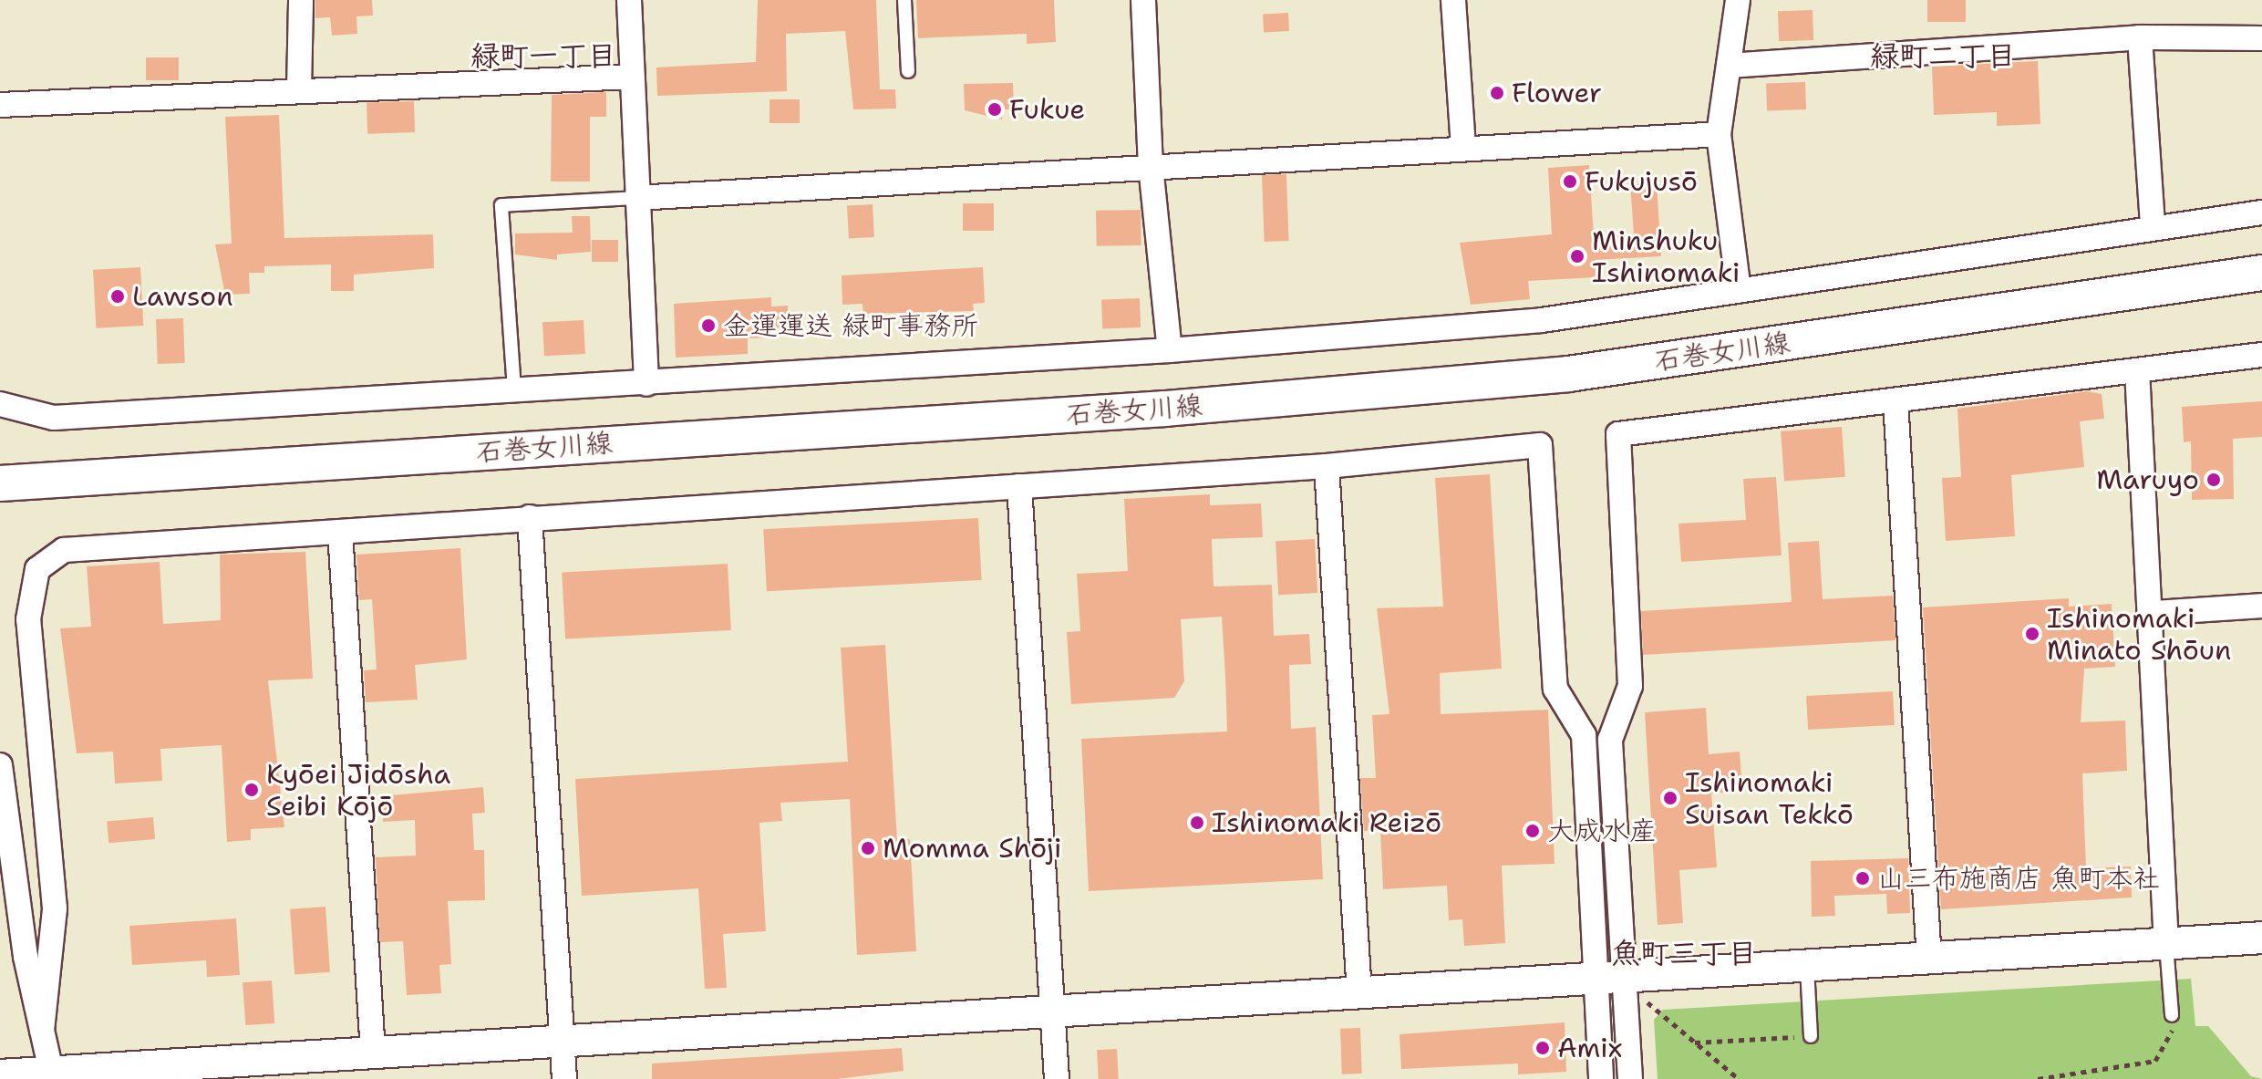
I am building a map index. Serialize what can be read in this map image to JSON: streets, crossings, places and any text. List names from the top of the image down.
{
  "streets": {
    "main road": ["石巻女川線"]
  },
  "districts": ["緑町一丁目", "緑町二丁目", "魚町三丁目"],
  "places": [
    "Flower",
    "Fukue",
    "Fukujusō",
    "Minshuku Ishinomaki",
    "Lawson",
    "金運運送 緑町事務所",
    "Maruyo",
    "Ishinomaki Minato Shōun",
    "Kyōei Jidōsha Seibi Kōjō",
    "Ishinomaki Suisan Tekkō",
    "Ishinomaki Reizō",
    "大成水産",
    "Momma Shōji",
    "山三布施商店 魚町本社",
    "Amix"
  ]
}
